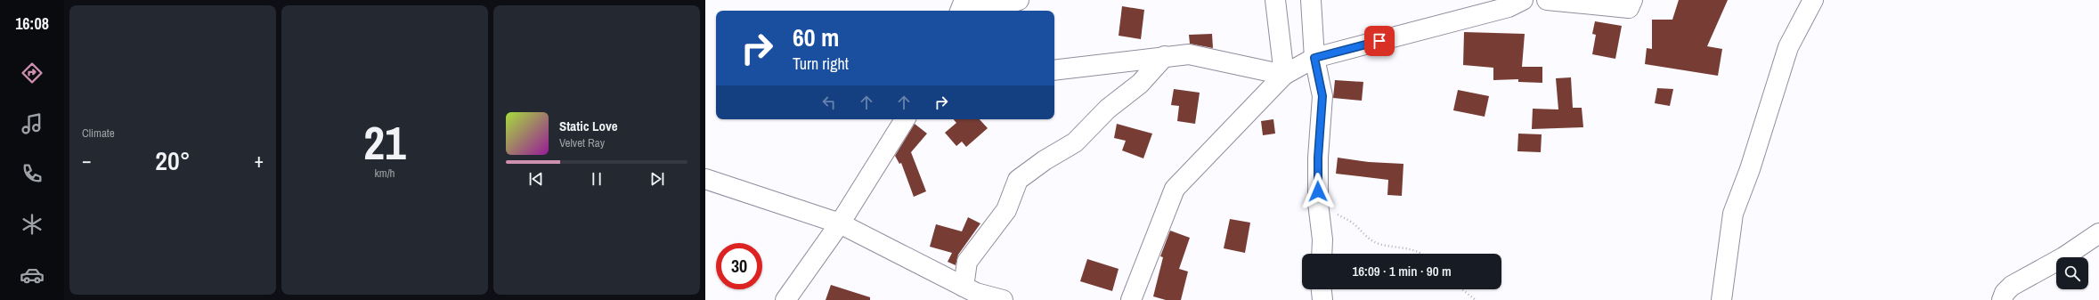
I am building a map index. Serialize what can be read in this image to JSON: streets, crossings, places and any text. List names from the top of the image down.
{
  "page": {
    "tabs": "16:08",
    "tile": [
      "Climate",
      ["21", "km/h"]
    ],
    "turn": ["60 m", "Turn right"],
    "song": ["Static Love", "Velvet Ray"],
    "heat": ["−", "20°", "+"],
    "limit": "30",
    "trip": "16:09 · 1 min · 90 m"
  }
}
